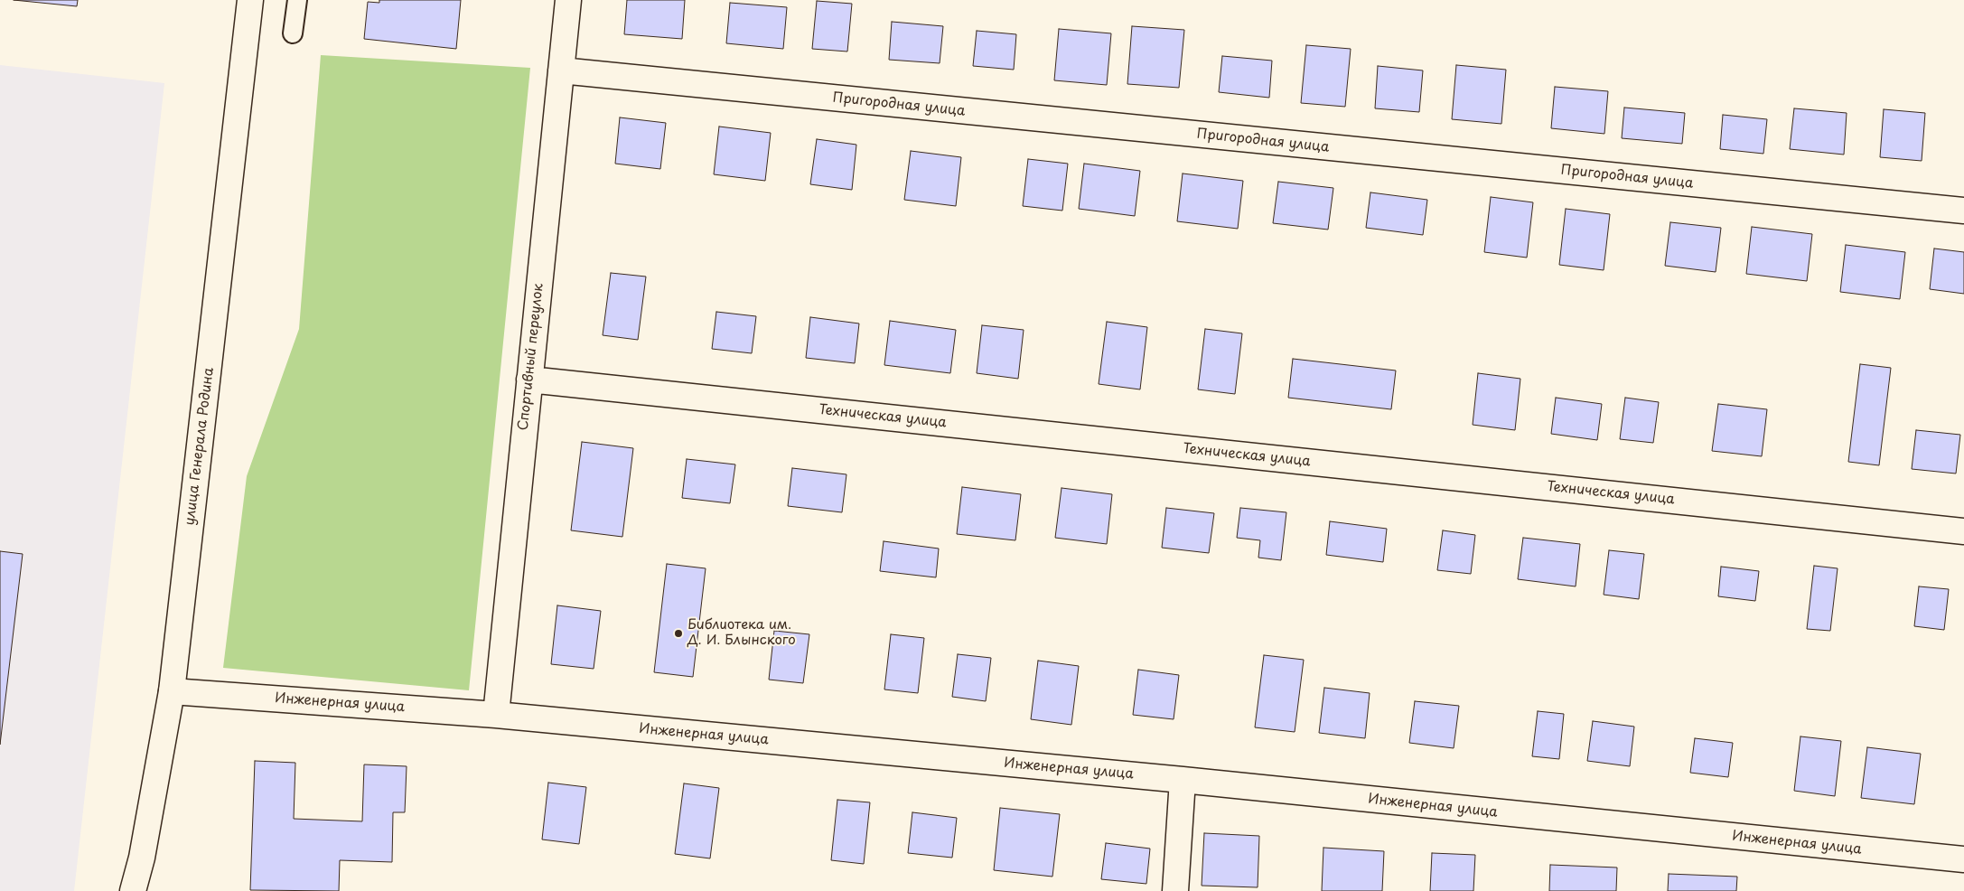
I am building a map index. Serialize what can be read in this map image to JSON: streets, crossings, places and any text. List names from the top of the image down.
{
  "streets": {
    "street": [
      "Пригородная улица",
      "Спортивный переулок",
      "Техническая улица",
      "улица Генерала Родина",
      "Инженерная улица"
    ]
  },
  "crossings": [
    ["Пригородная улица", "Спортивный переулок"],
    ["Спортивный переулок", "Техническая улица"],
    ["Спортивный переулок", "Инженерная улица"],
    ["улица Генерала Родина", "Инженерная улица"]
  ],
  "places": ["Библиотека им. Д. И. Блынского"]
}
